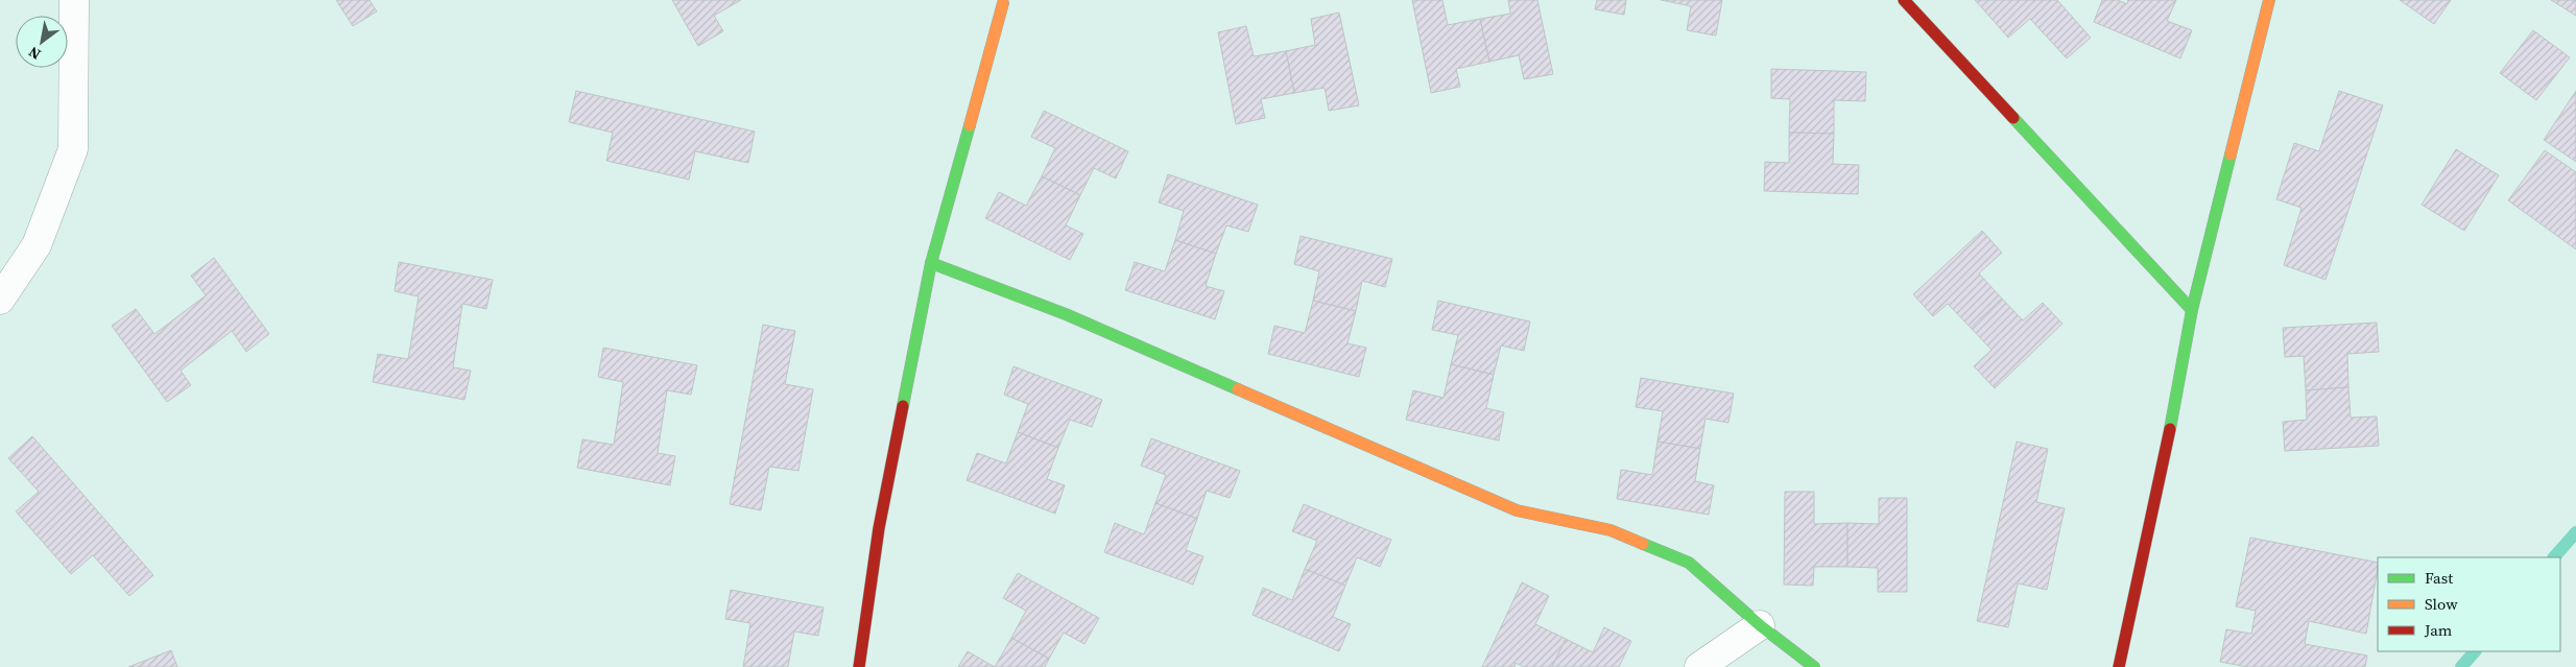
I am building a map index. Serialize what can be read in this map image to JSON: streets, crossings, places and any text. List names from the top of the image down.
{
  "legend": ["Fast", "Slow", "Jam"],
  "north": "bottom left"
}
